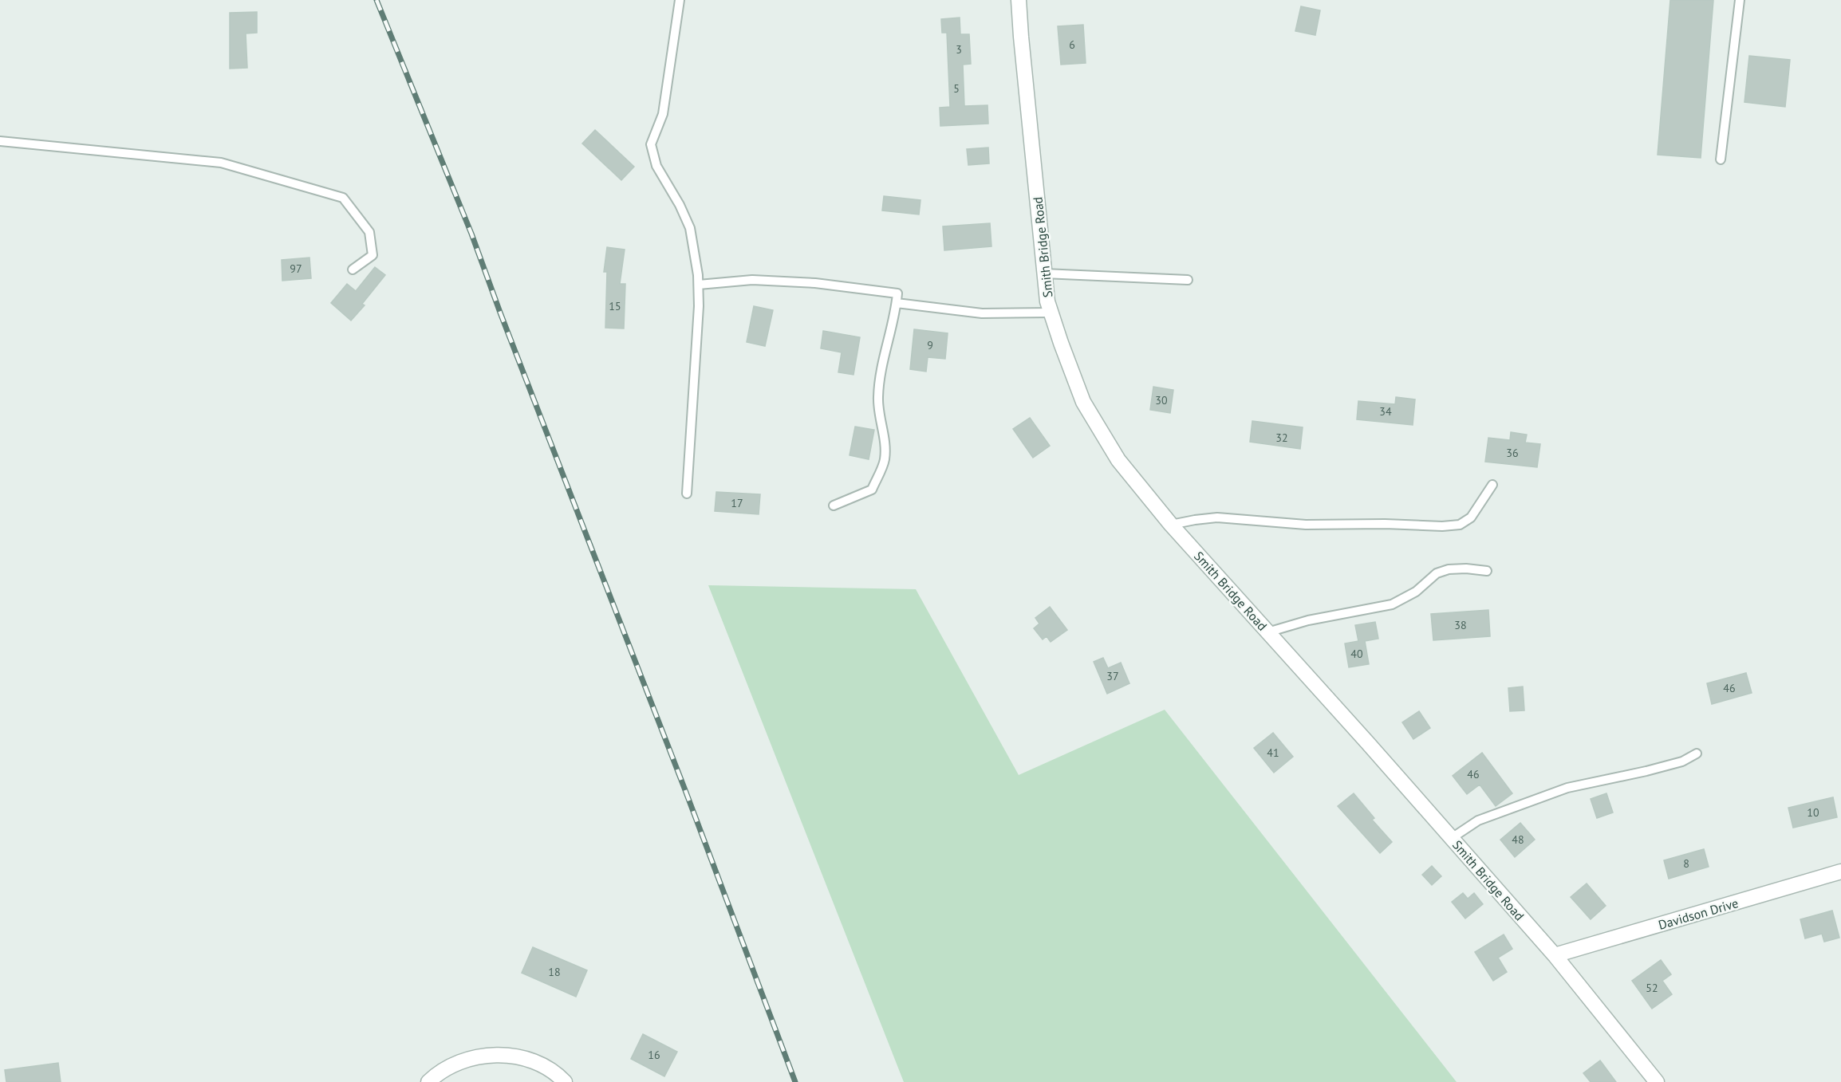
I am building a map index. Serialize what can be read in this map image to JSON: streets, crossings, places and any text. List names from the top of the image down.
{
  "streets": {
    "street": ["Smith Bridge Road", "Davidson Drive"]
  },
  "crossings": [
    ["Smith Bridge Road", "Davidson Drive"]
  ],
  "house_numbers": [
    "6",
    "3",
    "5",
    "97",
    "15",
    "9",
    "30",
    "34",
    "32",
    "36",
    "17",
    "38",
    "40",
    "37",
    "46",
    "41",
    "46",
    "10",
    "48",
    "8",
    "18",
    "52",
    "16"
  ]
}
